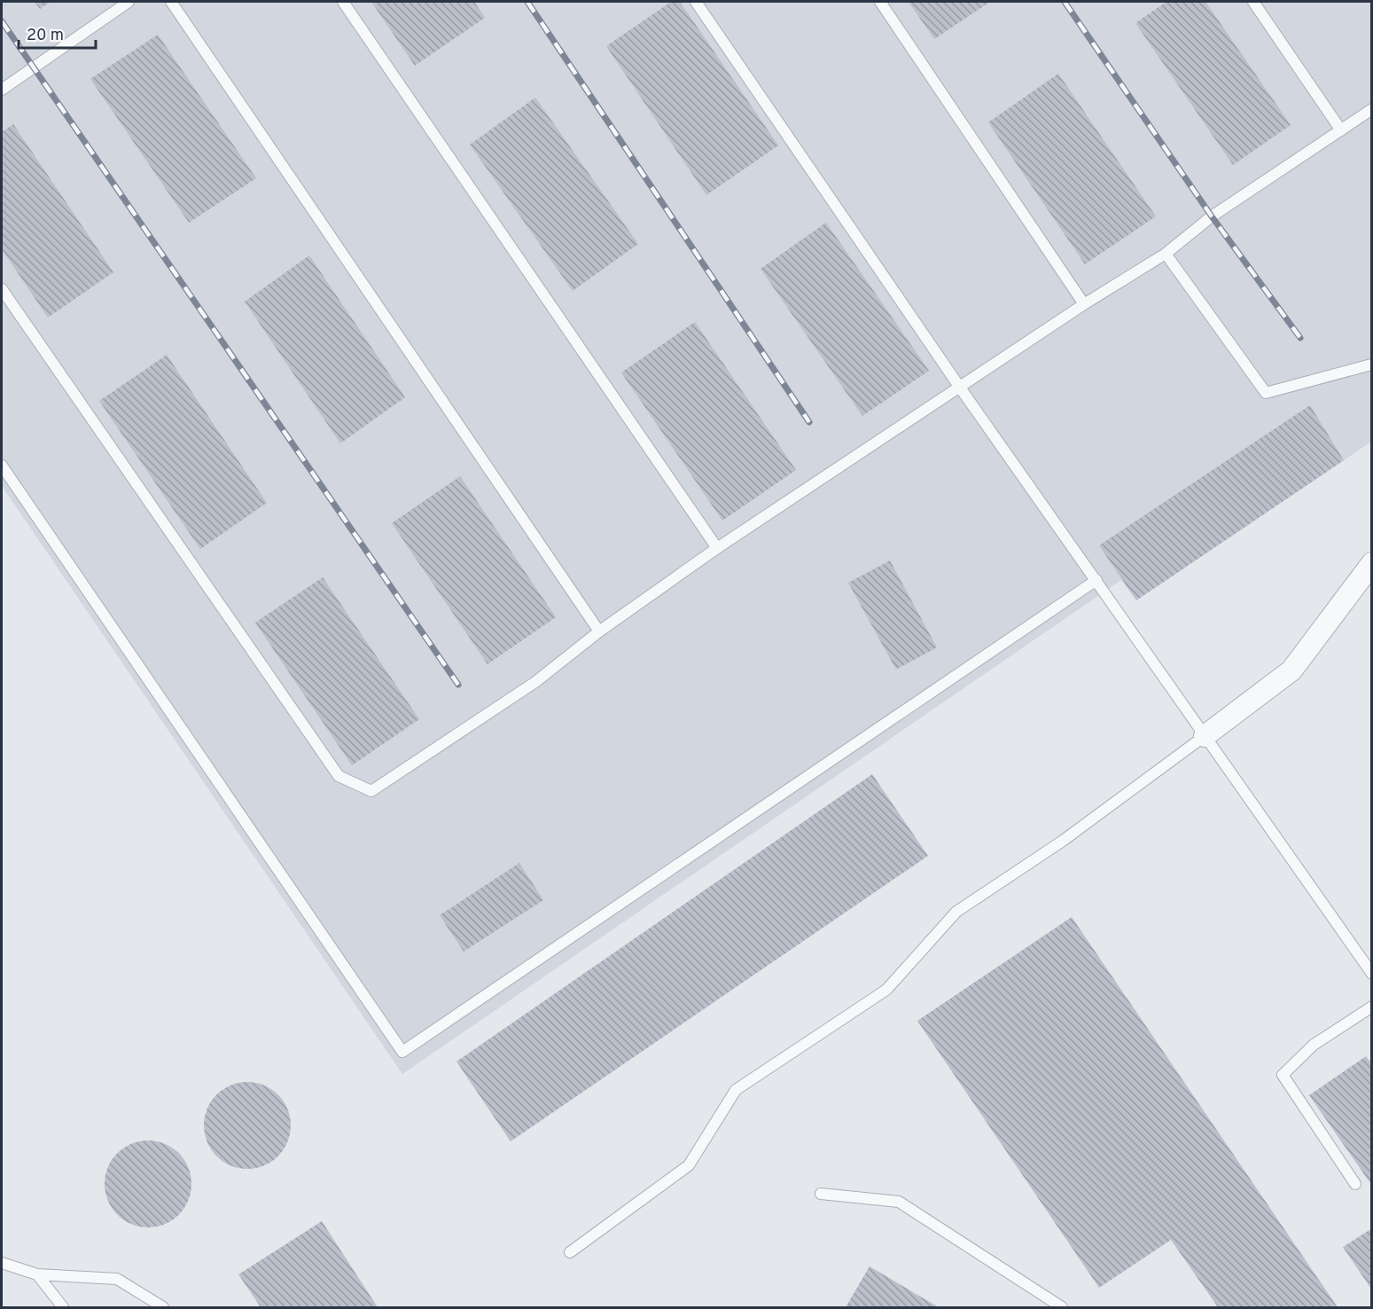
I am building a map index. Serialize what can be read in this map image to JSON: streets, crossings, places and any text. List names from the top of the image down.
{
  "scale_bar": "20 m"
}
